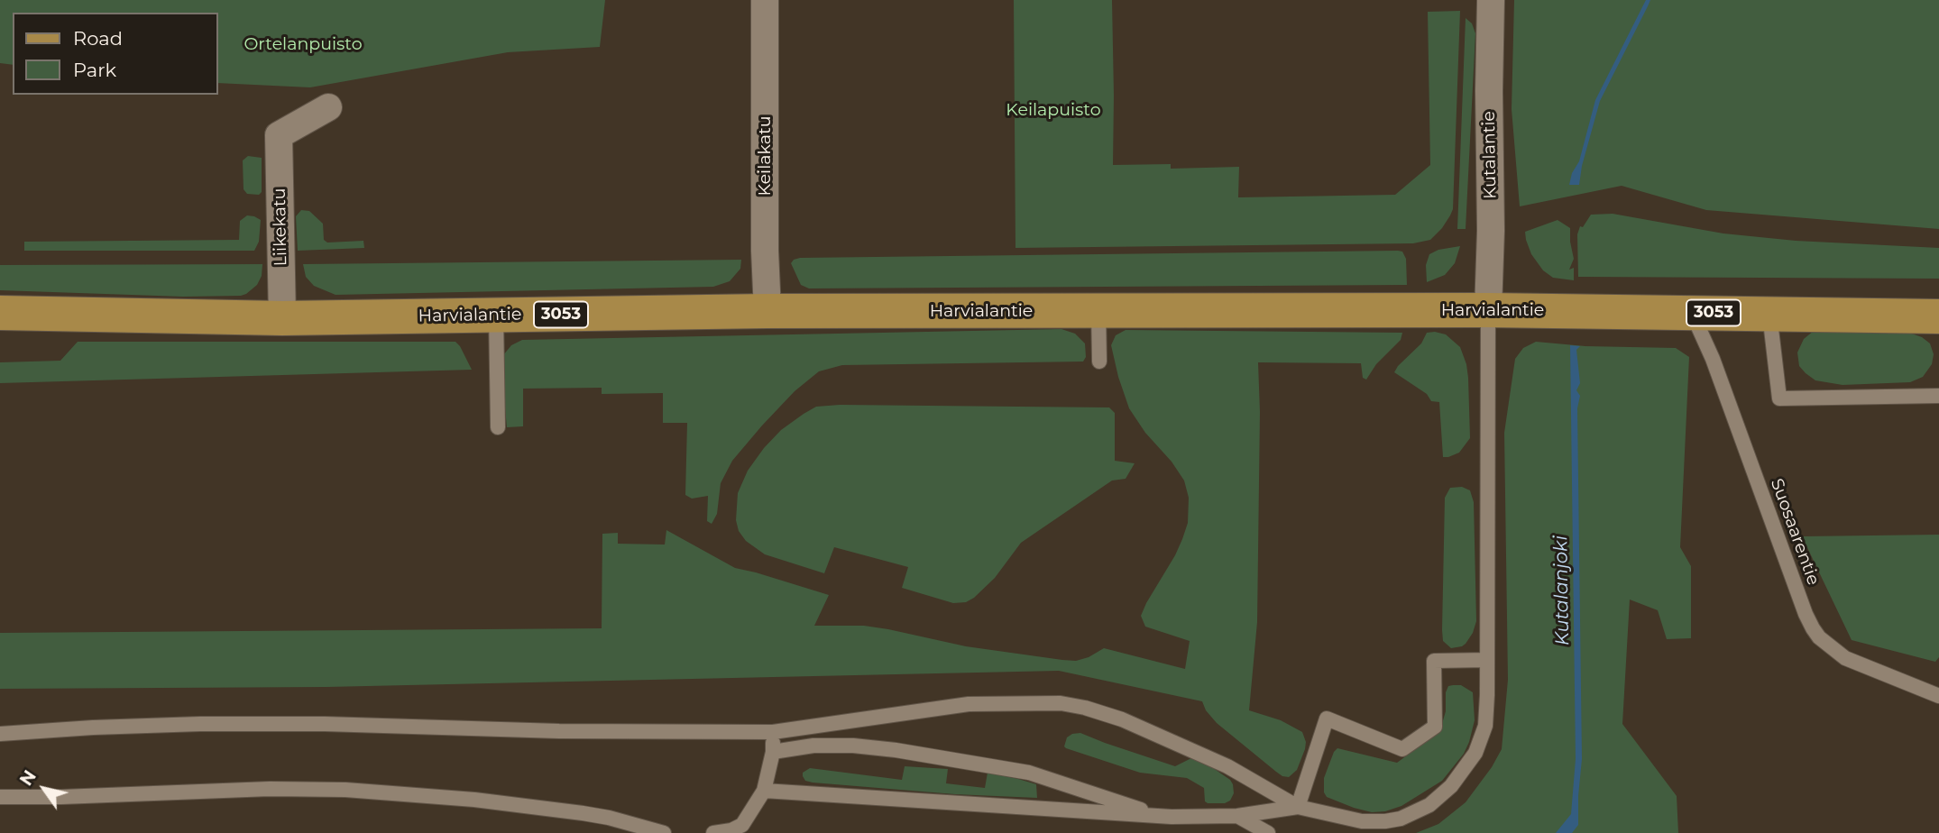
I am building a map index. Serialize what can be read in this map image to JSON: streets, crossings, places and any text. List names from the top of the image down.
{
  "streets": {
    "main road": ["Harvialantie", "3053"],
    "street": ["Kutalantie", "Keilakatu", "Liikekatu"],
    "lane": ["Suosaarentie"]
  },
  "crossings": [
    ["Kutalantie", "Harvialantie"],
    ["Keilakatu", "Harvialantie"],
    ["Liikekatu", "Harvialantie"],
    ["Harvialantie", "Suosaarentie"]
  ],
  "water": ["Kutalanjoki"],
  "parks": ["Ortelanpuisto", "Keilapuisto"],
  "legend": ["Road", "Park"],
  "north": "top left"
}
